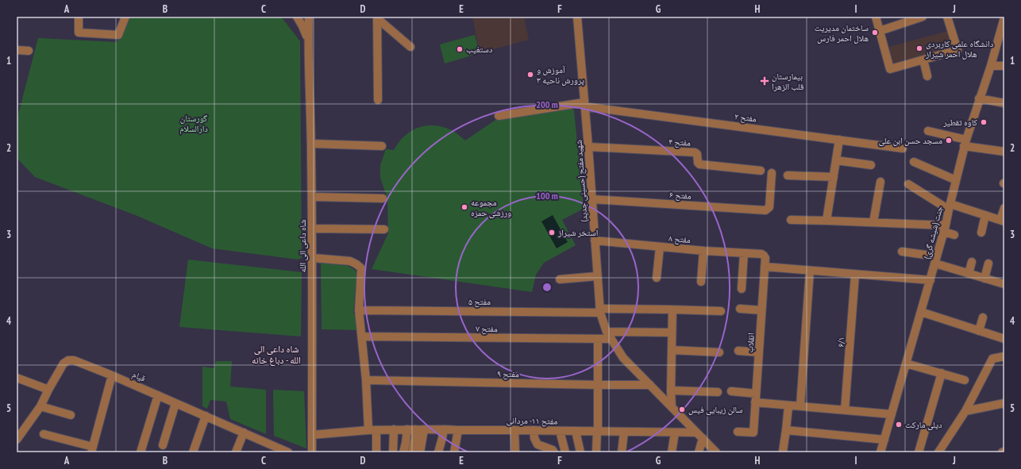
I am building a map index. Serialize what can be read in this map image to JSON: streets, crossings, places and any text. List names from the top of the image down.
{
  "streets": {
    "street": [
      "مفتح ۲",
      "مفتح ۴",
      "شهید مفتح (حسینی جدید)",
      "مفتح ۶",
      "جنت (شیشه گری)",
      "مفتح ۸",
      "شاه داعی الی الله",
      "مفتح ۵",
      "مفتح ۷",
      "۶/۱",
      "انقلاب",
      "مفتح ۹",
      "قیام",
      "مفتح ۱۱- مردانی"
    ]
  },
  "crossings": [
    ["مفتح ۲", "شهید مفتح (حسینی جدید)"],
    ["مفتح ۴", "شهید مفتح (حسینی جدید)"],
    ["شهید مفتح (حسینی جدید)", "مفتح ۶"],
    ["شهید مفتح (حسینی جدید)", "مفتح ۸"],
    ["شهید مفتح (حسینی جدید)", "مفتح ۵"],
    ["شهید مفتح (حسینی جدید)", "مفتح ۷"],
    ["شهید مفتح (حسینی جدید)", "مفتح ۹"],
    ["شهید مفتح (حسینی جدید)", "مفتح ۱۱- مردانی"],
    ["مفتح ۸", "انقلاب"],
    ["شاه داعی الی الله", "مفتح ۱۱- مردانی"]
  ],
  "districts": ["شاه داعی الی الله - دباغ خانه"],
  "parks": ["گورستان دارالسلام"],
  "places": {
    "other": [
      "ساختمان مدیریت هلال احمر فارس",
      "دانشگاه علمی کاربردی هلال احمر شیراز",
      "دستغیب",
      "آموزش و پرورش ناحیه ۳",
      "کاوه تقطیر",
      "مسجد حسن ابن علی",
      "مجموعه ورزشی حمزه",
      "استخر شیراز",
      "سالن زیبایی فیس",
      "دیلی مارکت"
    ],
    "health": ["بیمارستان قلب الزهرا"]
  },
  "grid": {
    "columns": [
      "A",
      "B",
      "C",
      "D",
      "E",
      "F",
      "G",
      "H",
      "I",
      "J"
    ],
    "rows": [
      "1",
      "2",
      "3",
      "4",
      "5"
    ]
  },
  "rings": ["200 m", "100 m"]
}
